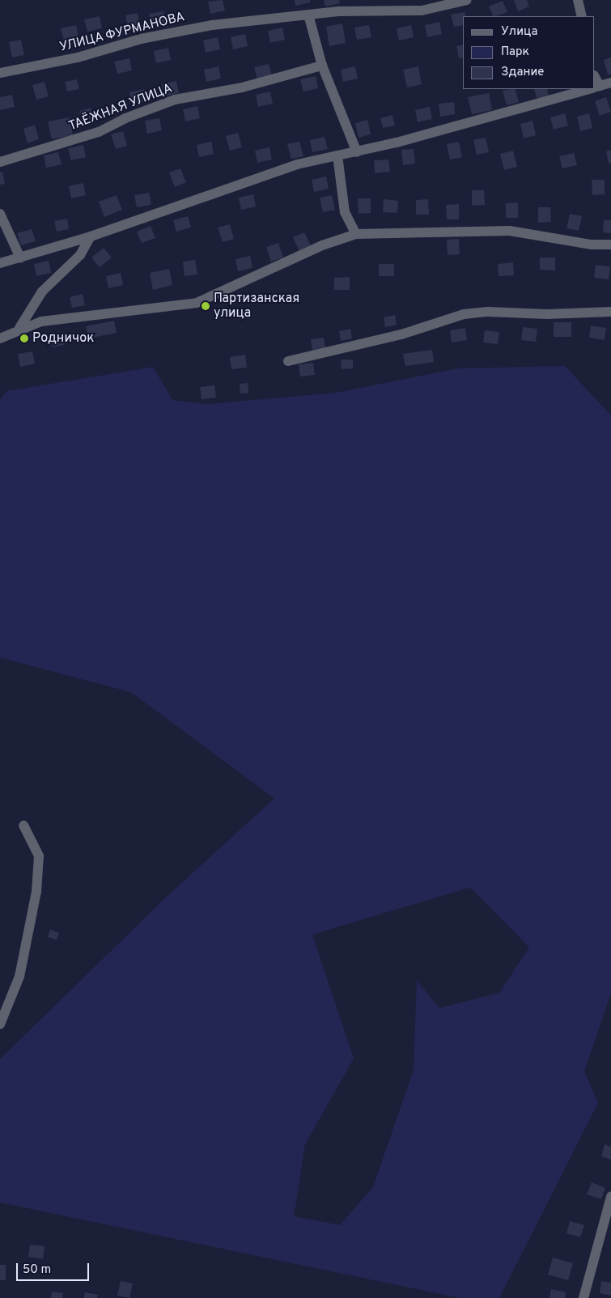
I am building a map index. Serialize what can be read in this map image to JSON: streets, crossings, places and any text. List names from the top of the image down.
{
  "streets": {
    "street": ["УЛИЦА ФУРМАНОВА", "ТАЁЖНАЯ УЛИЦА"]
  },
  "places": ["Партизанская улица", "Родничок"],
  "legend": ["Улица", "Парк", "Здание"],
  "scale_bar": "50 m"
}
